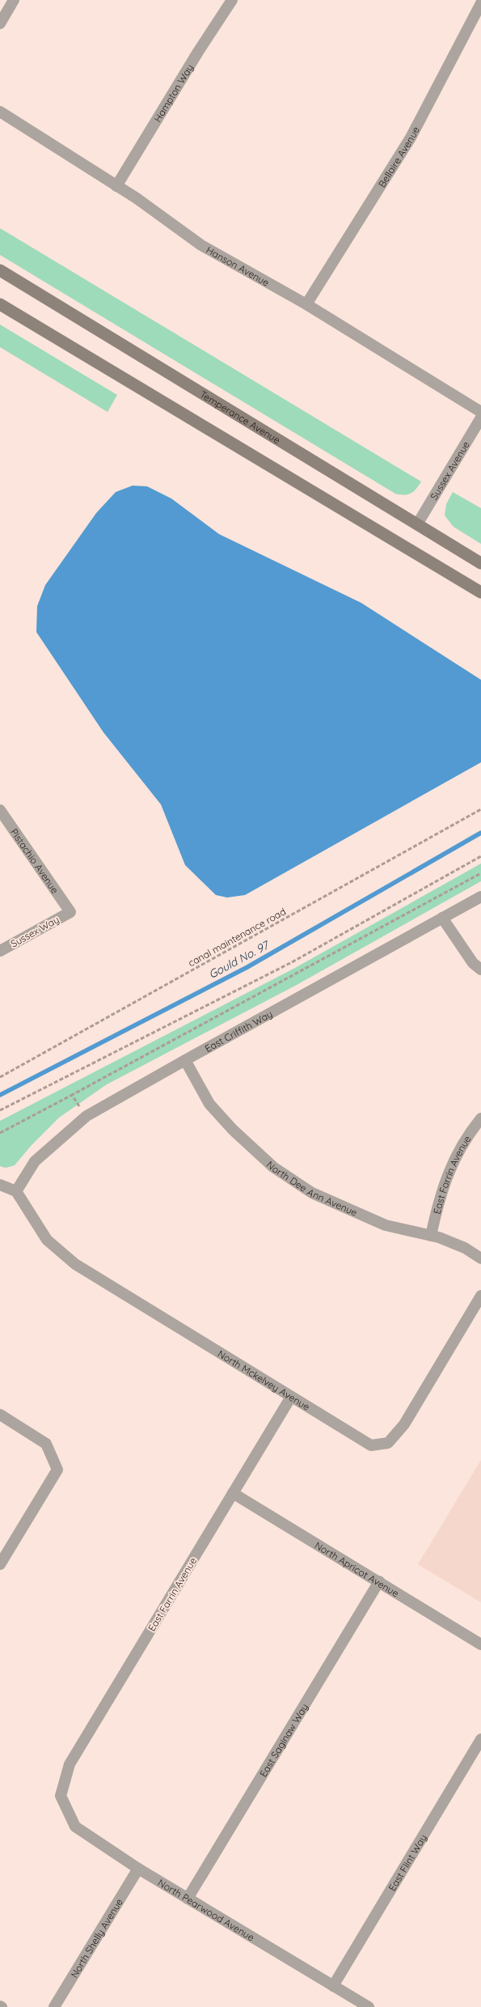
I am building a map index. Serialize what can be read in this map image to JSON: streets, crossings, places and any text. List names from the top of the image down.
{
  "streets": {
    "main road": ["Temperance Avenue"],
    "street": [
      "Hampton Way",
      "Bellaire Avenue",
      "Hanson Avenue",
      "Sussex Avenue",
      "Pistachio Avenue",
      "Sussex Way",
      "East Criffith Way",
      "East Farrin Avenue",
      "North Dee Ann Avenue",
      "North Mckelvey Avenue",
      "North Apricot Avenue",
      "East Saginaw Way",
      "East Flint Way",
      "North Pearwood Avenue",
      "North Shelly Avenue"
    ],
    "path": ["canal maintenance road"]
  },
  "crossings": [
    ["Hampton Way", "Hanson Avenue"],
    ["Bellaire Avenue", "Hanson Avenue"],
    ["Temperance Avenue", "Sussex Avenue"],
    ["Pistachio Avenue", "Sussex Way"],
    ["East Criffith Way", "North Dee Ann Avenue"],
    ["East Criffith Way", "North Mckelvey Avenue"],
    ["East Farrin Avenue", "North Dee Ann Avenue"],
    ["East Farrin Avenue", "North Mckelvey Avenue"],
    ["East Farrin Avenue", "North Apricot Avenue"],
    ["East Farrin Avenue", "North Pearwood Avenue"],
    ["North Apricot Avenue", "East Saginaw Way"],
    ["East Saginaw Way", "North Pearwood Avenue"],
    ["East Flint Way", "North Pearwood Avenue"],
    ["North Pearwood Avenue", "North Shelly Avenue"]
  ],
  "water": ["Gould No. 97"]
}
